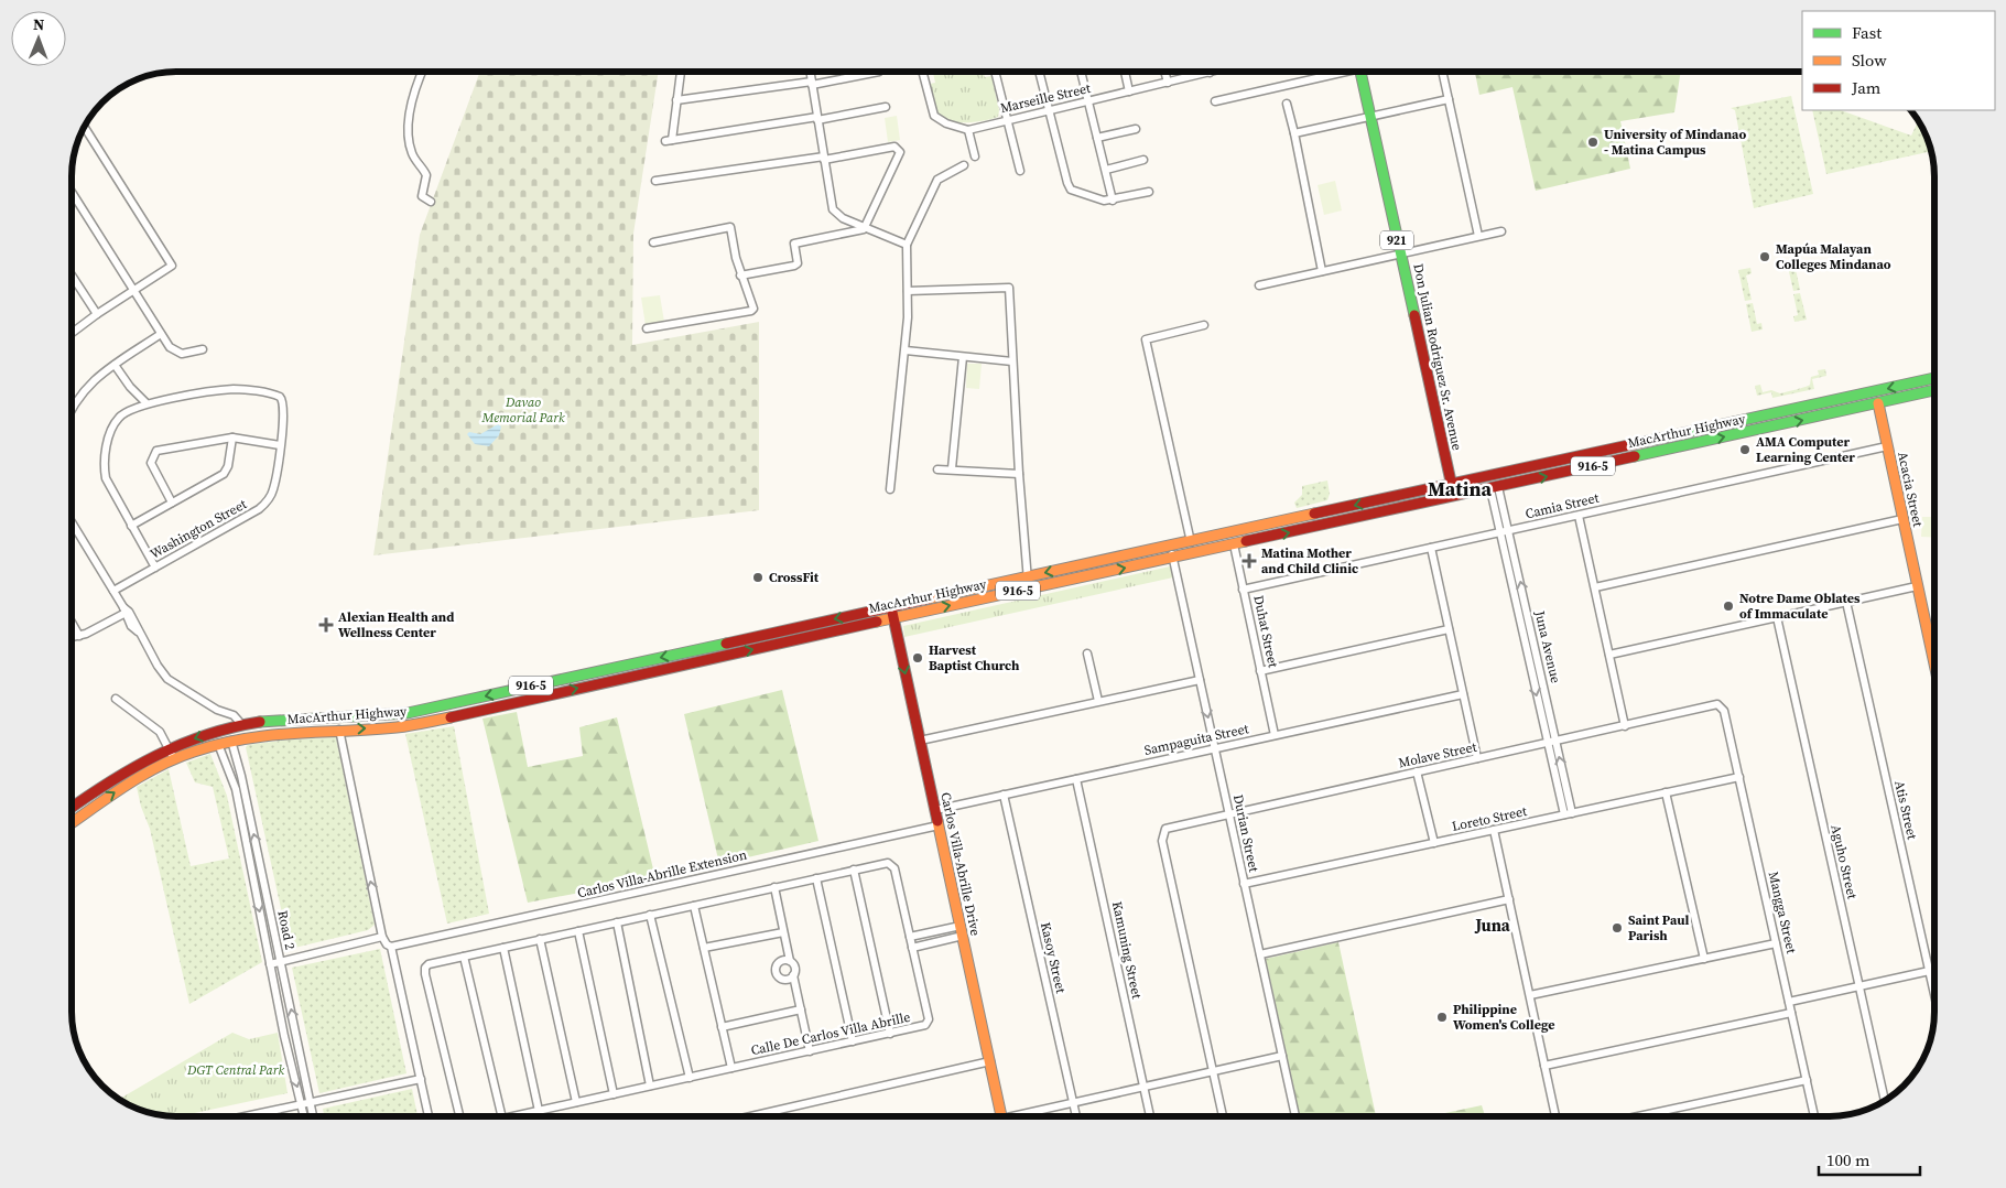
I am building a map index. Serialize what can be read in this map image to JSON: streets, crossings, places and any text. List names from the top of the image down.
{
  "streets": {
    "main road": [
      "921",
      "Don Julian Rodriguez Sr. Avenue",
      "MacArthur Highway",
      "916-5",
      "Acacia Street",
      "Duhat Street",
      "Carlos Villa-Abrille Drive"
    ],
    "street": [
      "Marseille Street",
      "Camia Street",
      "Washington Street",
      "Juna Avenue",
      "Sampaguita Street",
      "Molave Street",
      "Atis Street",
      "Loreto Street",
      "Durian Street",
      "Aguho Street",
      "Carlos Villa-Abrille Extension",
      "Mangga Street",
      "Road 2",
      "Kamuning Street",
      "Kasoy Street",
      "Calle De Carlos Villa Abrille"
    ]
  },
  "crossings": [
    ["Don Julian Rodriguez Sr. Avenue", "MacArthur Highway"],
    ["MacArthur Highway", "Acacia Street"],
    ["MacArthur Highway", "Duhat Street"],
    ["MacArthur Highway", "Juna Avenue"],
    ["MacArthur Highway", "Durian Street"],
    ["MacArthur Highway", "Carlos Villa-Abrille Drive"],
    ["MacArthur Highway", "Road 2"],
    ["Acacia Street", "Camia Street"],
    ["Camia Street", "Duhat Street"],
    ["Camia Street", "Juna Avenue"],
    ["Duhat Street", "Sampaguita Street"],
    ["Juna Avenue", "Molave Street"],
    ["Juna Avenue", "Loreto Street"],
    ["Sampaguita Street", "Durian Street"],
    ["Sampaguita Street", "Carlos Villa-Abrille Drive"],
    ["Sampaguita Street", "Kamuning Street"],
    ["Sampaguita Street", "Kasoy Street"],
    ["Molave Street", "Durian Street"],
    ["Molave Street", "Mangga Street"],
    ["Loreto Street", "Durian Street"],
    ["Loreto Street", "Mangga Street"],
    ["Carlos Villa-Abrille Drive", "Carlos Villa-Abrille Extension"]
  ],
  "districts": ["Matina", "Juna"],
  "parks": ["Davao Memorial Park", "DGT Central Park"],
  "places": {
    "other": [
      "University of Mindanao - Matina Campus",
      "Mapúa Malayan Colleges Mindanao",
      "AMA Computer Learning Center",
      "CrossFit",
      "Notre Dame Oblates of Immaculate",
      "Harvest Baptist Church",
      "Saint Paul Parish",
      "Philippine Women's College"
    ],
    "health": ["Matina Mother and Child Clinic", "Alexian Health and Wellness Center"]
  },
  "legend": ["Fast", "Slow", "Jam"],
  "scale_bar": "100 m",
  "north": "top"
}
